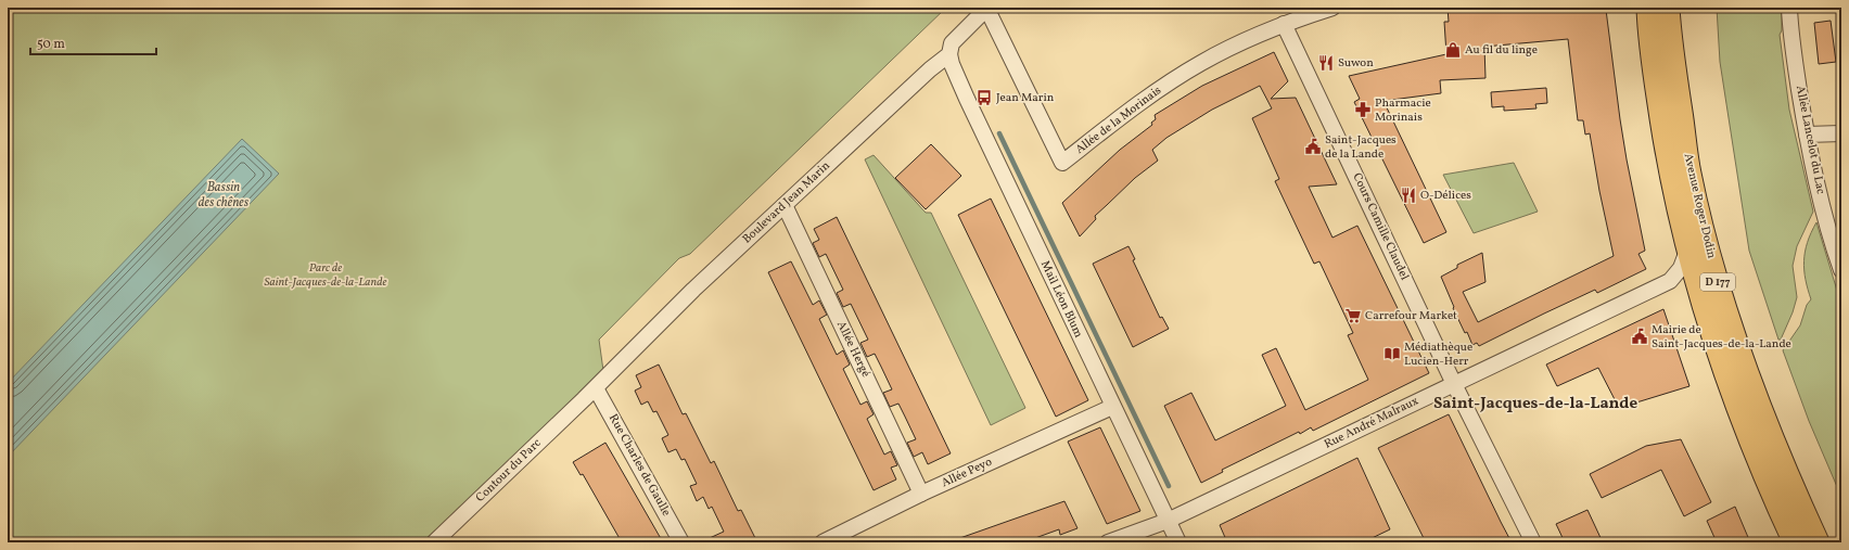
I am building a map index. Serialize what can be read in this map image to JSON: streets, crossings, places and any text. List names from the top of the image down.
{
  "streets": {
    "main road": ["Avenue Roger Dodin", "D 177"],
    "street": [
      "Allée de la Morinais",
      "Allée Lancelot du Lac",
      "Boulevard Jean Marin",
      "Cours Camille Claudel",
      "Mail Léon Blum",
      "Allée Hergé",
      "Rue André Malraux",
      "Rue Charles de Gaulle",
      "Contour du Parc",
      "Allée Peyo"
    ]
  },
  "crossings": [
    ["Allée de la Morinais", "Boulevard Jean Marin"],
    ["Allée de la Morinais", "Cours Camille Claudel"],
    ["Boulevard Jean Marin", "Mail Léon Blum"],
    ["Boulevard Jean Marin", "Allée Hergé"],
    ["Boulevard Jean Marin", "Rue Charles de Gaulle"],
    ["Boulevard Jean Marin", "Contour du Parc"],
    ["Avenue Roger Dodin", "Rue André Malraux"],
    ["Cours Camille Claudel", "Rue André Malraux"],
    ["Mail Léon Blum", "Rue André Malraux"],
    ["Mail Léon Blum", "Allée Peyo"],
    ["Allée Hergé", "Allée Peyo"]
  ],
  "districts": ["Saint-Jacques-de-la-Lande"],
  "water": ["Bassin des chênes"],
  "parks": ["Parc de Saint-Jacques-de-la-Lande"],
  "places": {
    "shop": ["Au fil du linge"],
    "restaurant": ["Suwon", "O-Délices"],
    "bus stop": ["Jean Marin"],
    "pharmacy": ["Pharmacie Morinais"],
    "public building": ["Saint-Jacques de la Lande", "Mairie de Saint-Jacques-de-la-Lande"],
    "supermarket": ["Carrefour Market"],
    "library": ["Médiathèque Lucien-Herr"]
  },
  "scale_bar": "50 m"
}
